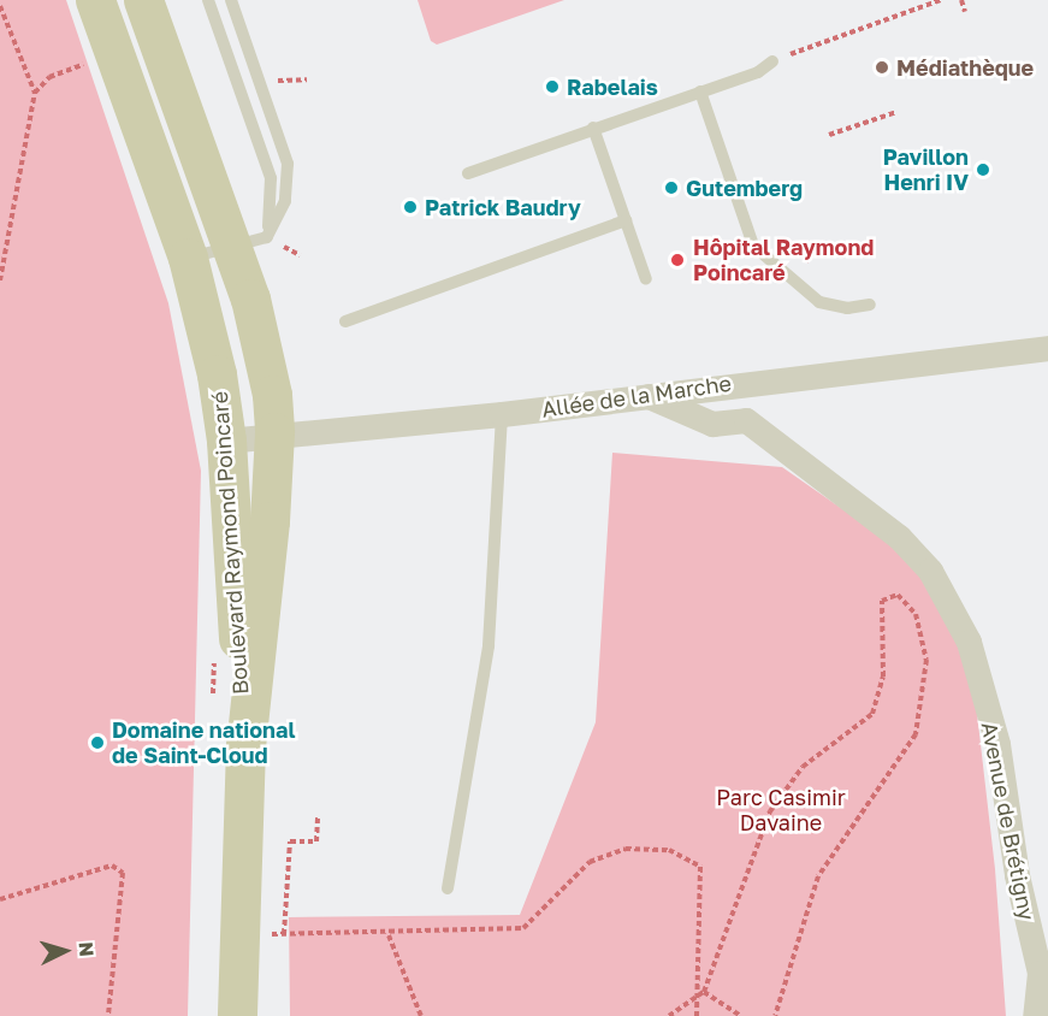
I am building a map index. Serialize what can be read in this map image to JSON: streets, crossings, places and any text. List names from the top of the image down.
{
  "streets": {
    "main road": ["Boulevard Raymond Poincaré"],
    "street": ["Allée de la Marche", "Avenue de Brétigny"]
  },
  "crossings": [
    ["Allée de la Marche", "Boulevard Raymond Poincaré"]
  ],
  "parks": ["Parc Casimir Davaine"],
  "places": [
    "Médiathèque",
    "Rabelais",
    "Pavillon Henri IV",
    "Gutemberg",
    "Patrick Baudry",
    "Hôpital Raymond Poincaré",
    "Domaine national de Saint-Cloud"
  ],
  "north": "right"
}
